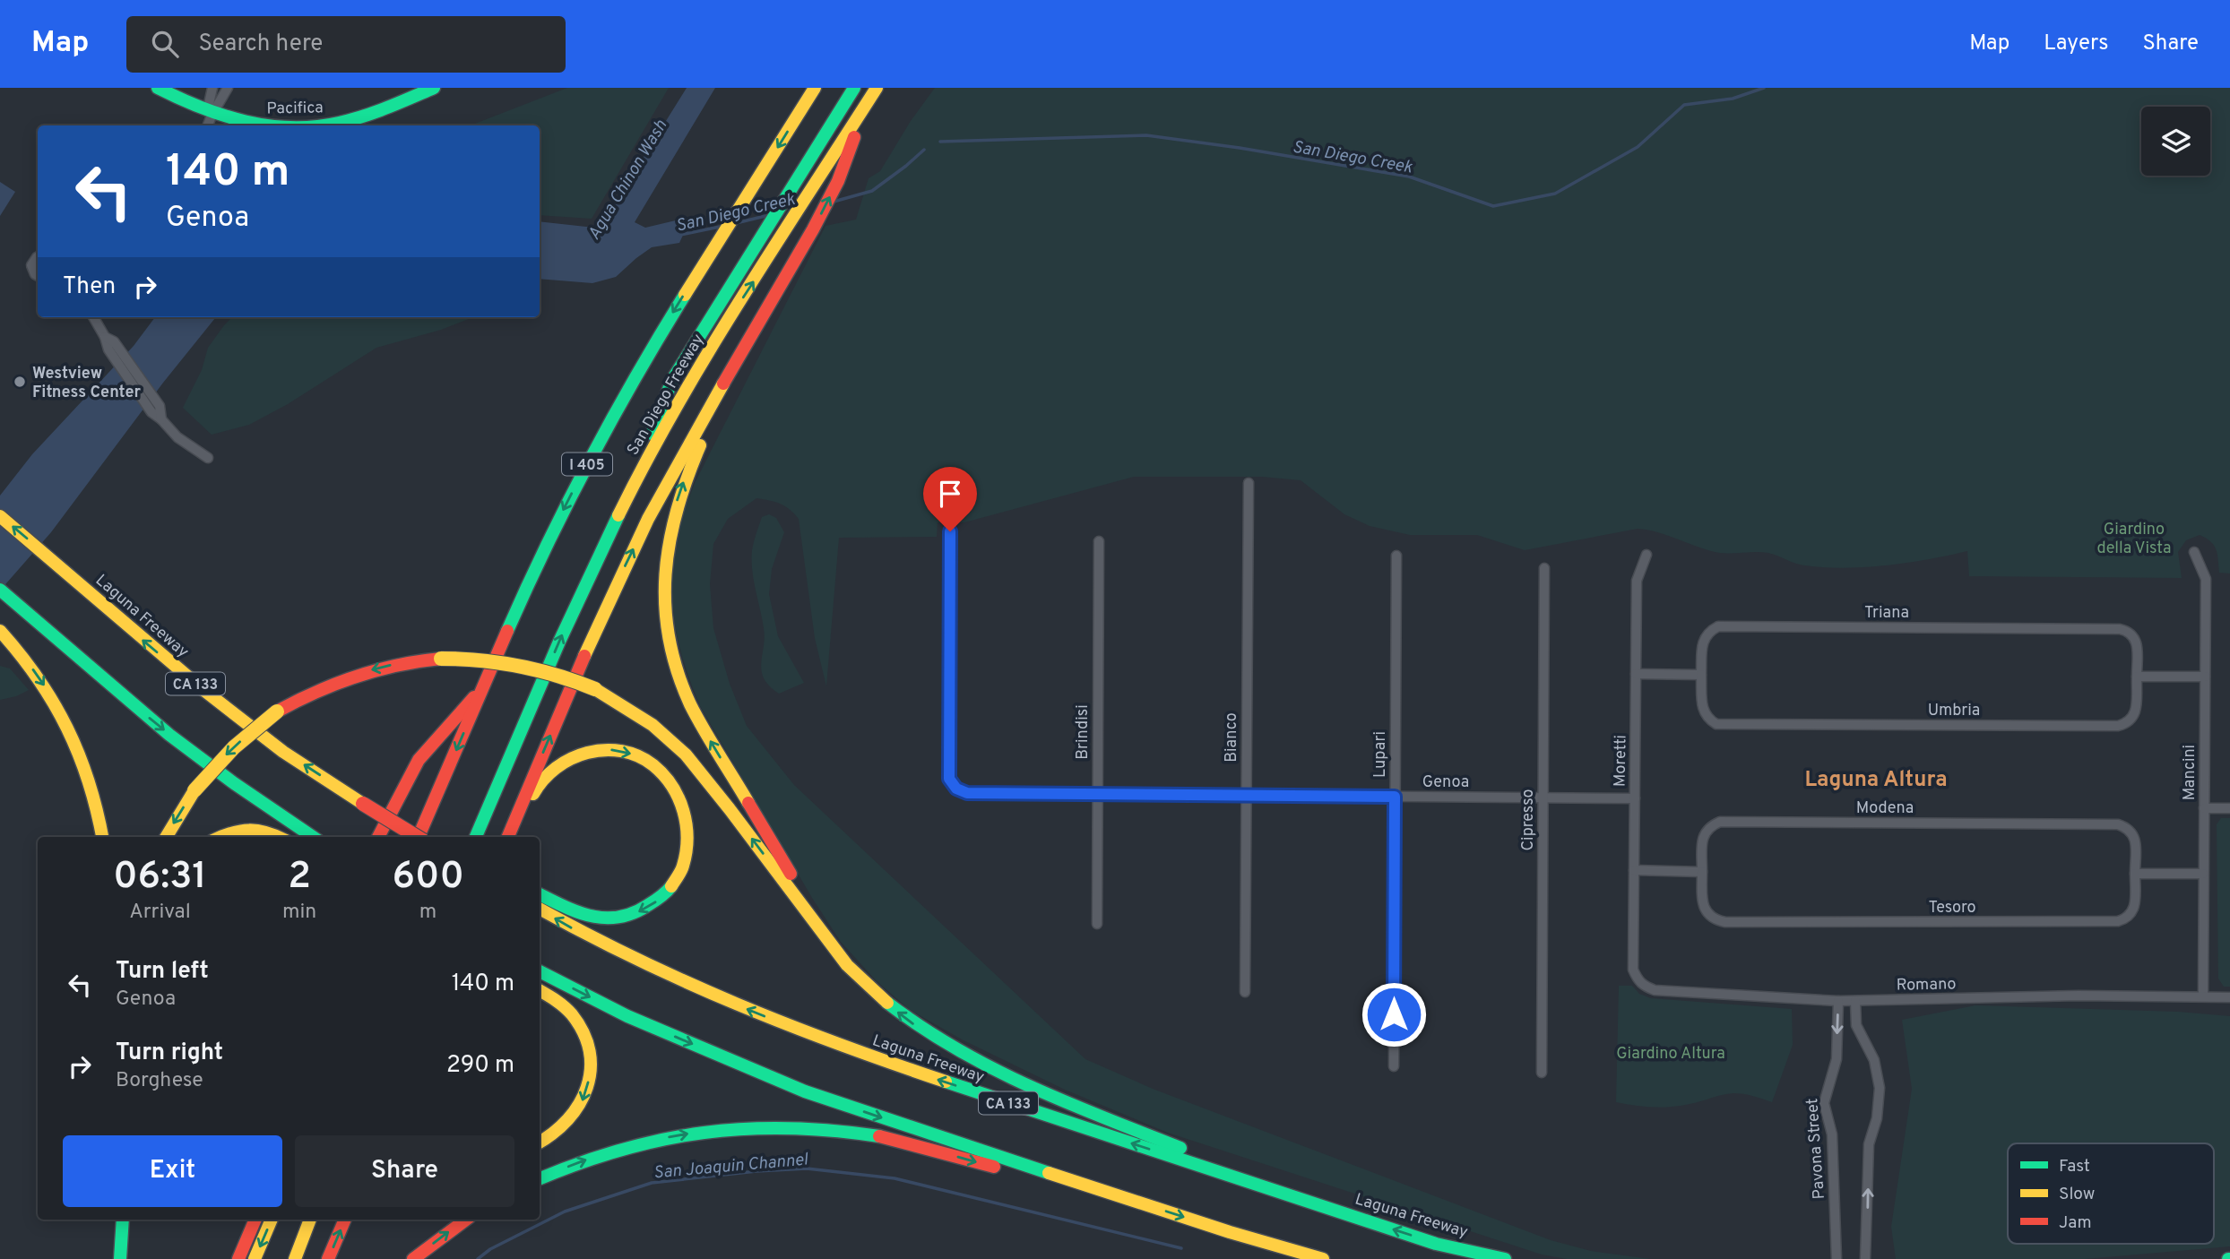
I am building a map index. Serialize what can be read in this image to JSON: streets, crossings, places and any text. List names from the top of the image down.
{
  "streets": {
    "main road": [
      "Pacifica",
      "San Diego Freeway",
      "I 405",
      "Laguna Freeway",
      "CA 133"
    ],
    "street": [
      "Triana",
      "Umbria",
      "Brindisi",
      "Bianco",
      "Lupari",
      "Moretti",
      "Mancini",
      "Genoa",
      "Modena",
      "Cipresso",
      "Tesoro",
      "Romano",
      "Pavona Street"
    ]
  },
  "crossings": [
    ["Triana", "Umbria"],
    ["Brindisi", "Genoa"],
    ["Bianco", "Genoa"],
    ["Lupari", "Genoa"],
    ["Moretti", "Genoa"],
    ["Moretti", "Romano"],
    ["Mancini", "Romano"],
    ["Genoa", "Cipresso"],
    ["Modena", "Tesoro"],
    ["Romano", "Pavona Street"]
  ],
  "districts": ["Laguna Altura"],
  "water": ["San Diego Creek", "Agua Chinon Wash", "San Joaquin Channel"],
  "parks": ["Giardino della Vista", "Giardino Altura"],
  "places": ["Westview Fitness Center"],
  "legend": ["Fast", "Slow", "Jam"],
  "page": {
    "header": "Map",
    "search": "Search here",
    "nav": ["Map", "Layers", "Share"],
    "turn": ["140 m", "Genoa"],
    "then": "Then",
    "eta": [
      "06:31",
      "Arrival",
      "2",
      "min",
      "600",
      "m"
    ],
    "list": [
      {
        "name": "Turn left",
        "note": "Genoa",
        "value": "140 m"
      },
      {
        "name": "Turn right",
        "note": "Borghese",
        "value": "290 m"
      }
    ],
    "buttons": ["Exit", "Share"]
  }
}
